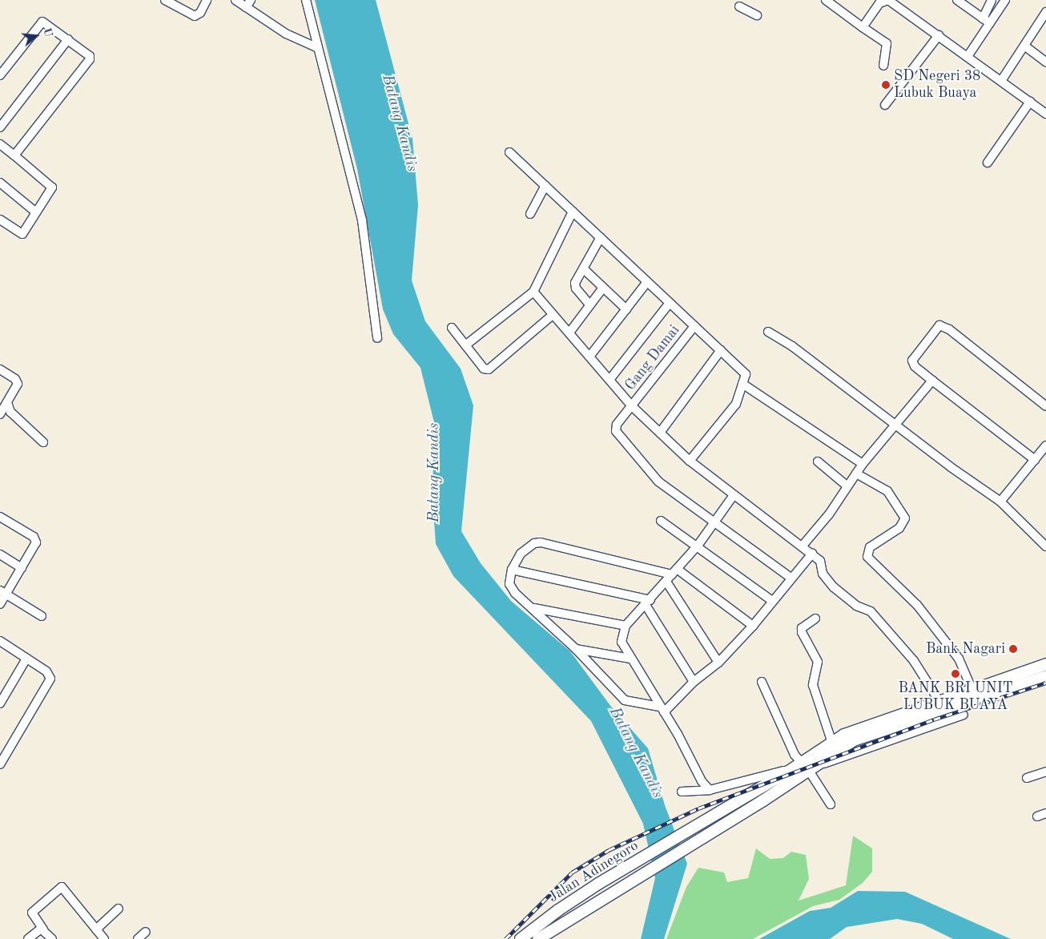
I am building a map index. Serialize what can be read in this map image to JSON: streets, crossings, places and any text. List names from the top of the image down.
{
  "streets": {
    "highway": ["Jalan Adinegoro"],
    "street": ["Gang Damai"]
  },
  "water": ["Batang Kandis"],
  "places": ["SD Negeri 38 Lubuk Buaya", "Bank Nagari", "BANK BRI UNIT LUBUK BUAYA"],
  "north": "right"
}
